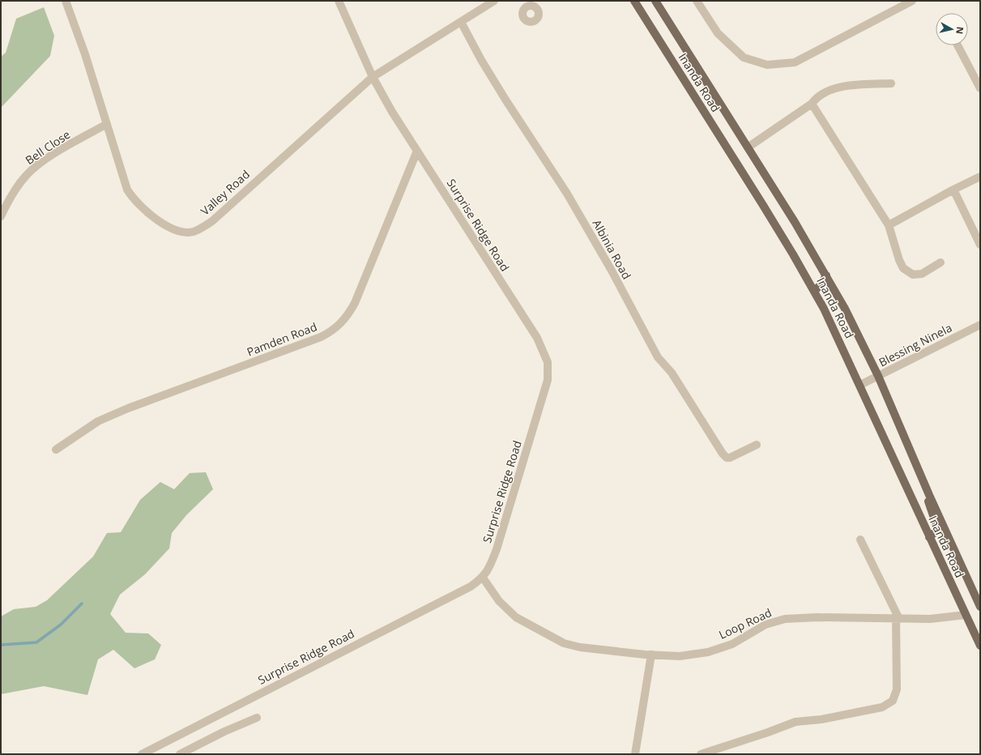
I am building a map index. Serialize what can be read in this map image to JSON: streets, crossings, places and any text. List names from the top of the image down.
{
  "streets": {
    "main road": ["Inanda Road"],
    "street": [
      "Bell Close",
      "Valley Road",
      "Surprise Ridge Road",
      "Albinia Road",
      "Pamden Road",
      "Blessing Ninela",
      "Loop Road"
    ]
  },
  "crossings": [
    ["Inanda Road", "Blessing Ninela"],
    ["Inanda Road", "Loop Road"],
    ["Bell Close", "Valley Road"],
    ["Valley Road", "Surprise Ridge Road"],
    ["Valley Road", "Albinia Road"],
    ["Surprise Ridge Road", "Pamden Road"],
    ["Surprise Ridge Road", "Loop Road"]
  ],
  "north": "right"
}
